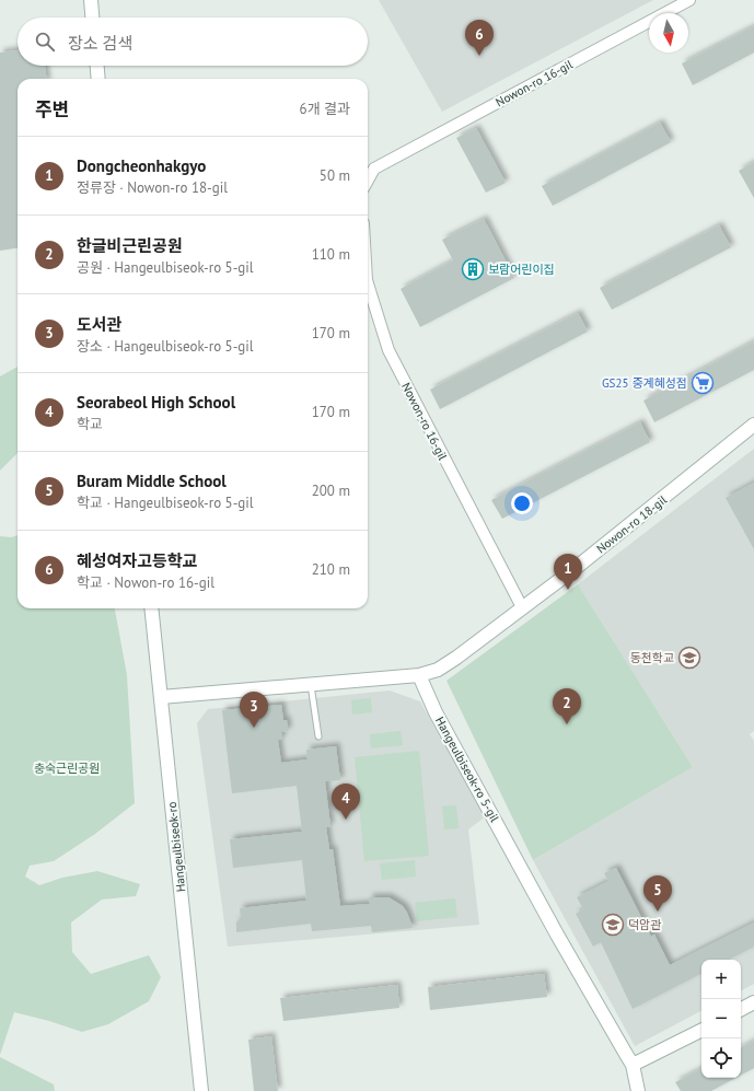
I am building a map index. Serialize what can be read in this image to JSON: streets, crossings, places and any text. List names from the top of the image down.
{
  "streets": {
    "street": [
      "Nowon-ro 16-gil",
      "Nowon-ro 18-gil",
      "Hangeulbiseok-ro 5-gil",
      "Hangeulbiseok-ro"
    ]
  },
  "crossings": [
    ["Nowon-ro 16-gil", "Nowon-ro 18-gil"],
    ["Nowon-ro 18-gil", "Hangeulbiseok-ro 5-gil"]
  ],
  "parks": ["충숙근린공원"],
  "places": {
    "building": ["보람어린이집"],
    "supermarket": ["GS25 중계혜성점"],
    "school or university": ["동천학교", "덕암관"]
  },
  "north": "bottom",
  "page": {
    "search": "장소 검색",
    "pins": [
      "6",
      "1",
      "2",
      "3",
      "4",
      "5"
    ],
    "heading": ["주변", "6개 결과"],
    "list": [
      {
        "mark": "1",
        "name": "Dongcheonhakgyo",
        "note": "정류장 · Nowon-ro 18-gil",
        "value": "50 m"
      },
      {
        "mark": "2",
        "name": "한글비근린공원",
        "note": "공원 · Hangeulbiseok-ro 5-gil",
        "value": "110 m"
      },
      {
        "mark": "3",
        "name": "도서관",
        "note": "장소 · Hangeulbiseok-ro 5-gil",
        "value": "170 m"
      },
      {
        "mark": "4",
        "name": "Seorabeol High School",
        "note": "학교",
        "value": "170 m"
      },
      {
        "mark": "5",
        "name": "Buram Middle School",
        "note": "학교 · Hangeulbiseok-ro 5-gil",
        "value": "200 m"
      },
      {
        "mark": "6",
        "name": "혜성여자고등학교",
        "note": "학교 · Nowon-ro 16-gil",
        "value": "210 m"
      }
    ],
    "map_buttons": ["+", "−"]
  }
}
